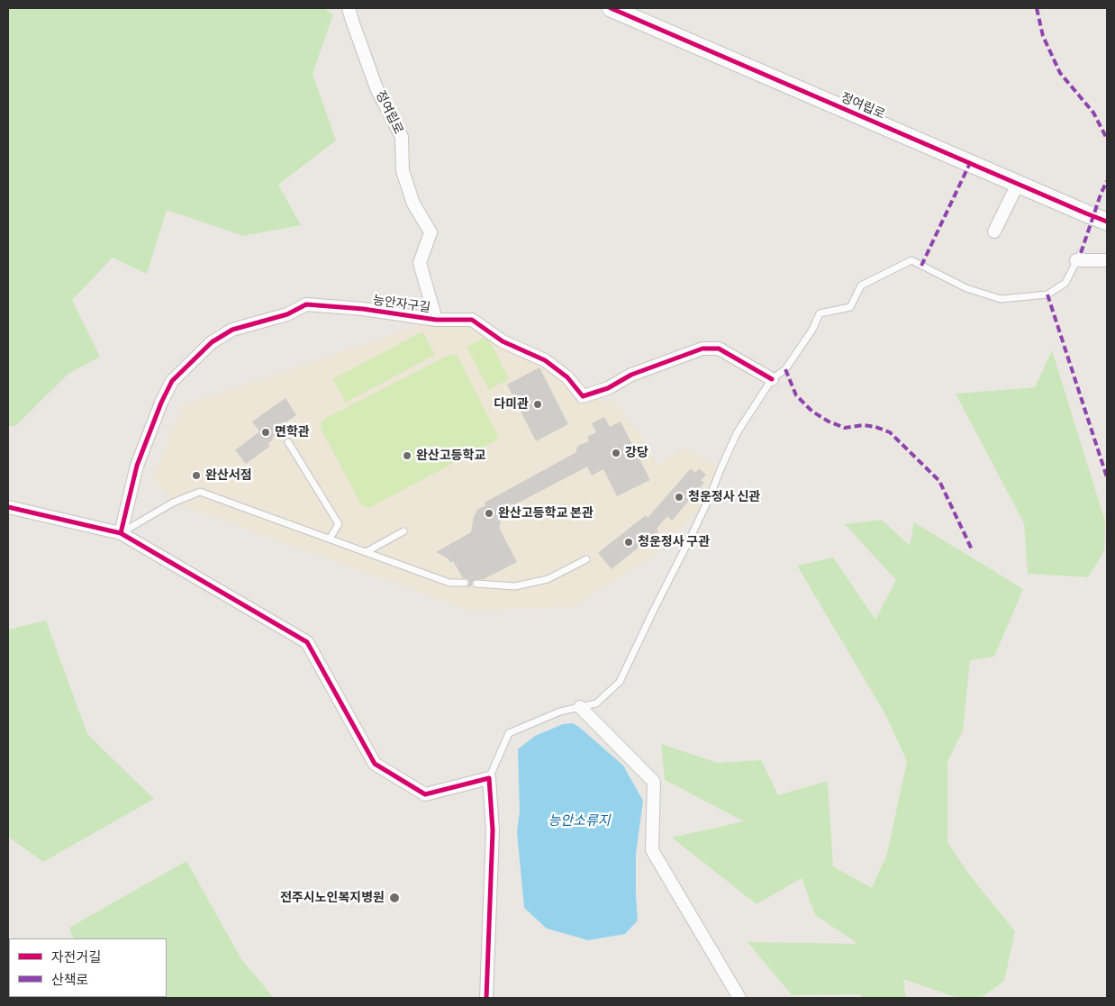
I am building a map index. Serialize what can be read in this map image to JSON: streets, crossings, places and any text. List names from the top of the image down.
{
  "streets": {
    "street": ["정여립로", "능안자구길"]
  },
  "crossings": [
    ["정여립로", "능안자구길"]
  ],
  "water": ["능안소류지"],
  "places": [
    "다미관",
    "면학관",
    "강당",
    "완산고등학교",
    "완산서점",
    "청운정사 신관",
    "완산고등학교 본관",
    "청운정사 구관",
    "전주시노인복지병원"
  ],
  "legend": ["자전거길", "산책로"]
}
